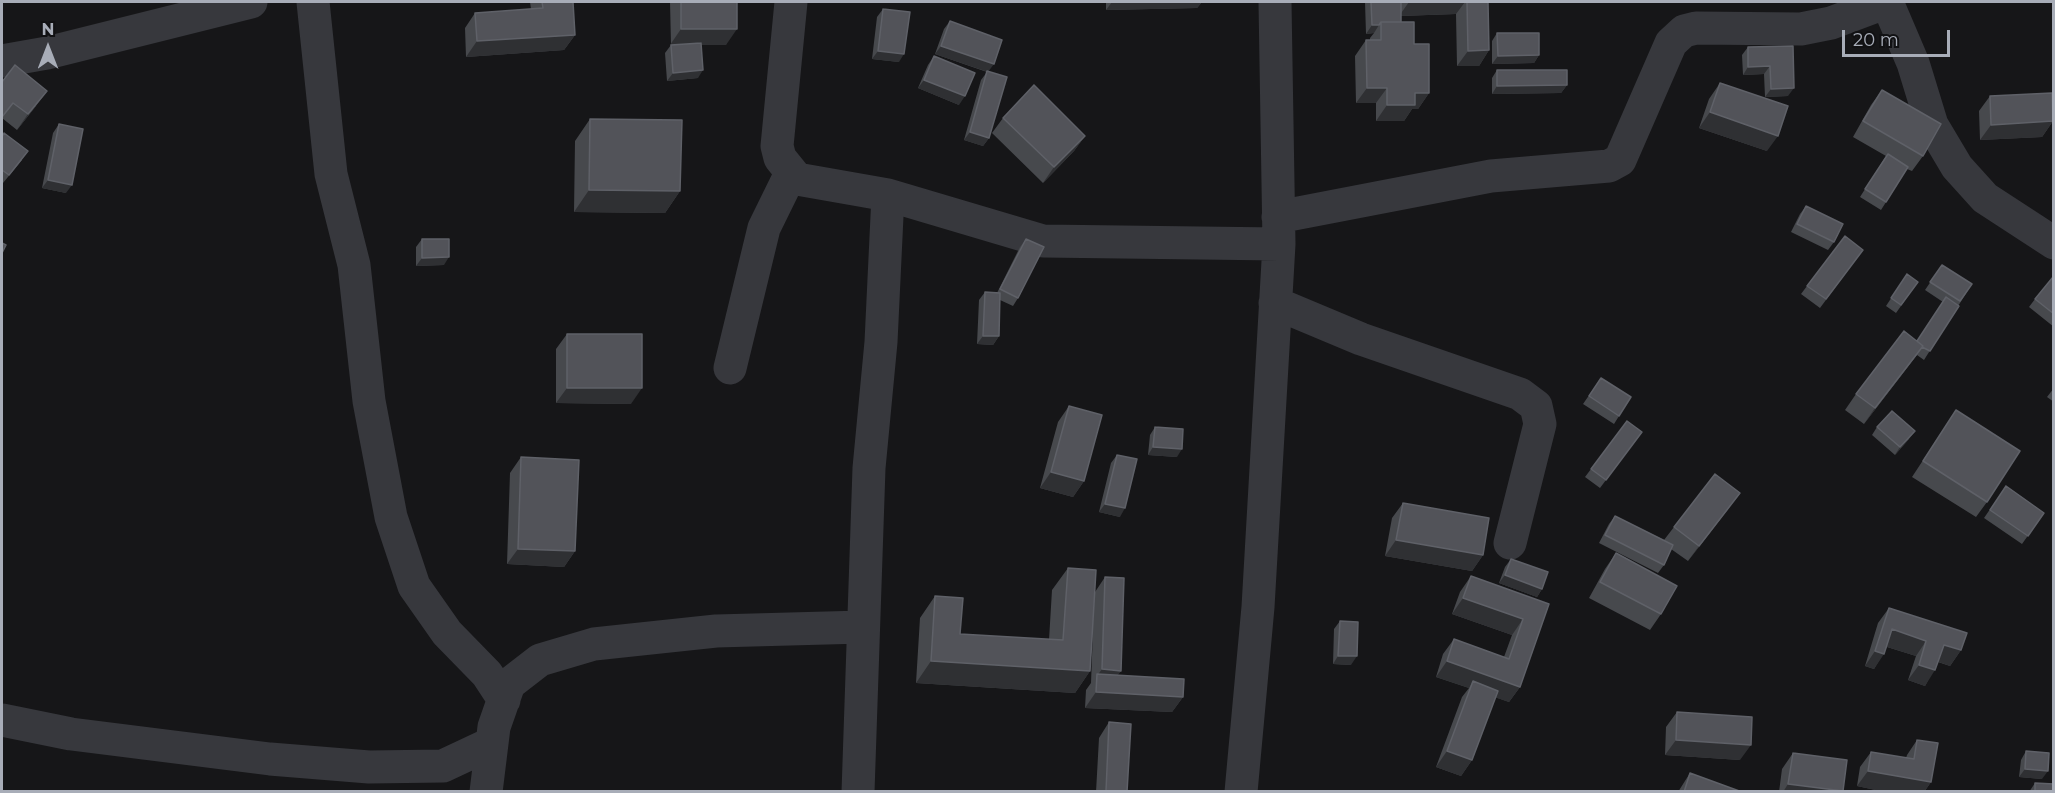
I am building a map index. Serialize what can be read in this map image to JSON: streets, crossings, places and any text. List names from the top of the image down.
{
  "scale_bar": "20 m",
  "north": "top"
}
